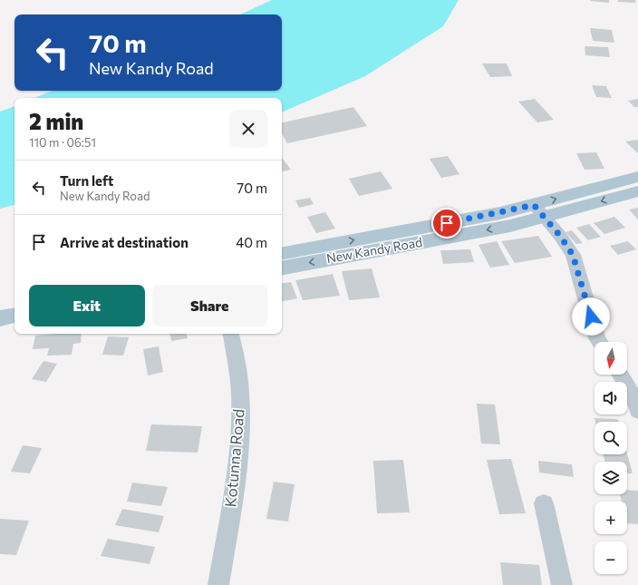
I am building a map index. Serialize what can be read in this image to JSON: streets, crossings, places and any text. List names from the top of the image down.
{
  "streets": {
    "main road": ["New Kandy Road"],
    "street": ["Kotunna Road"]
  },
  "north": "bottom",
  "page": {
    "turn": ["70 m", "New Kandy Road"],
    "heading": ["2 min", "110 m · 06:51"],
    "list": [
      {
        "name": "Turn left",
        "note": "New Kandy Road",
        "value": "70 m"
      },
      {
        "name": "Arrive at destination",
        "value": "40 m"
      }
    ],
    "buttons": ["Exit", "Share"],
    "map_buttons": ["+", "−"]
  }
}
